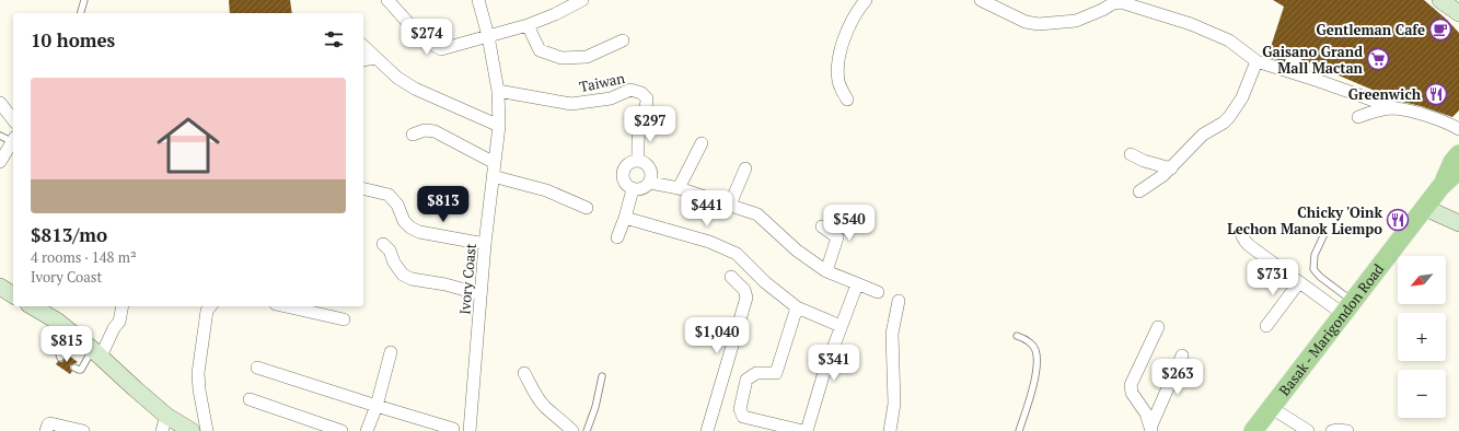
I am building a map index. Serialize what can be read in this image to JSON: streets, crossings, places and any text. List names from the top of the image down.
{
  "streets": {
    "main road": ["Basak - Marigondon Road"],
    "street": ["Taiwan", "Ivory Coast"]
  },
  "crossings": [
    ["Taiwan", "Ivory Coast"]
  ],
  "places": {
    "cafe": ["Gentleman Cafe"],
    "supermarket": ["Gaisano Grand Mall Mactan"],
    "restaurant": ["Greenwich", "Chicky 'Oink Lechon Manok Liempo"]
  },
  "north": "bottom left",
  "page": {
    "heading": "10 homes",
    "price": [
      "$274",
      "$297",
      "$813",
      "$441",
      "$540",
      "$731",
      "$1,040",
      "$815",
      "$341",
      "$263"
    ],
    "list": [
      {
        "name": "$813/mo",
        "note": "4 rooms · 148 m² · Ivory Coast"
      }
    ],
    "map_buttons": ["+", "−"]
  }
}
